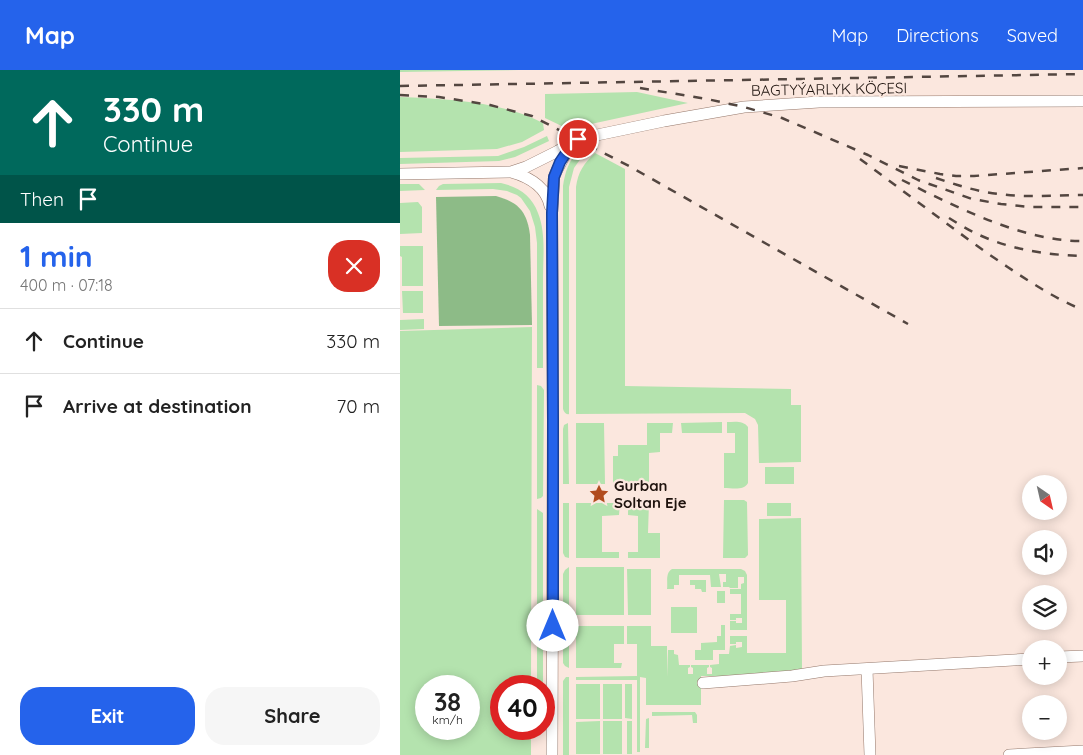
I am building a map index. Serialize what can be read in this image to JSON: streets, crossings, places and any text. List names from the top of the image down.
{
  "streets": {
    "street": ["BAGTYÝARLYK KÖÇESI"]
  },
  "places": {
    "place": ["Gurban Soltan Eje"]
  },
  "north": "bottom right",
  "page": {
    "header": "Map",
    "nav": ["Map", "Directions", "Saved"],
    "turn": ["330 m", "Continue"],
    "then": "Then",
    "heading": ["1 min", "400 m · 07:18"],
    "list": [
      {
        "name": "Continue",
        "value": "330 m"
      },
      {
        "name": "Arrive at destination",
        "value": "70 m"
      }
    ],
    "map_buttons": ["+", "−"],
    "speed": "38 km/h",
    "limit": "40",
    "buttons": ["Exit", "Share"]
  }
}
